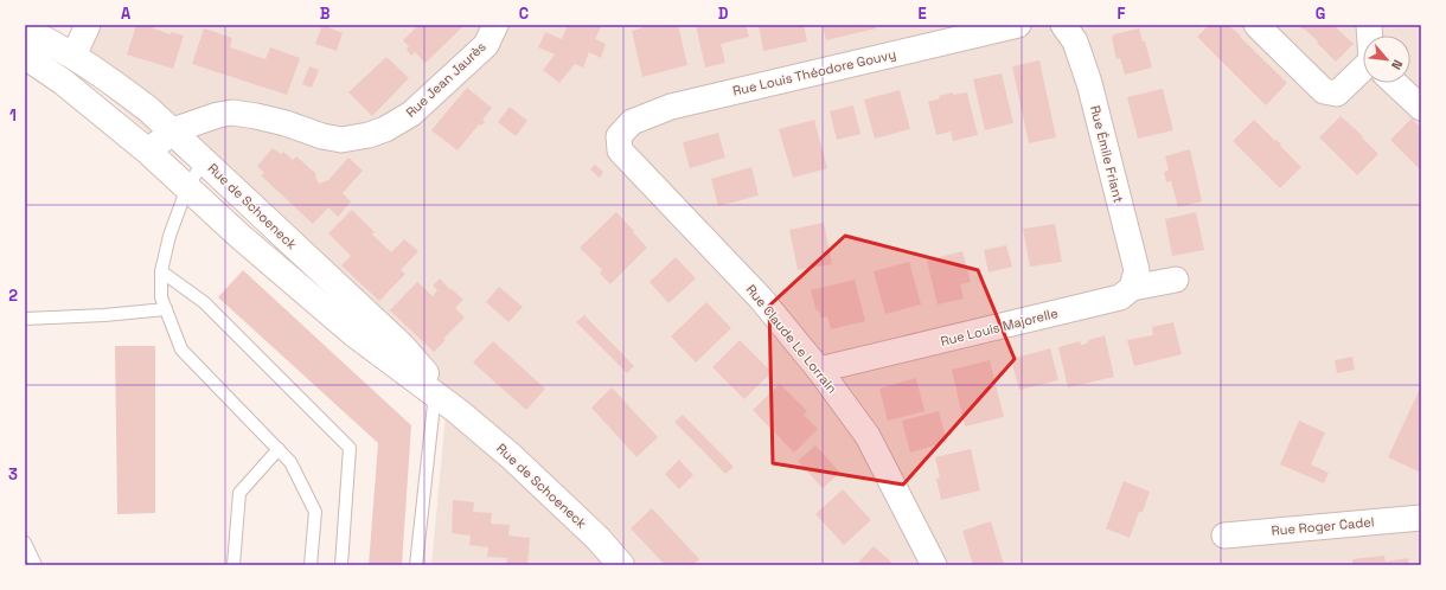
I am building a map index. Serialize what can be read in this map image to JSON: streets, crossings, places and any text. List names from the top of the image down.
{
  "streets": {
    "main road": ["Rue de Schoeneck"],
    "street": [
      "Rue Louis Théodore Gouvy",
      "Rue Jean Jaurès",
      "Rue Émile Friant",
      "Rue Louis Majorelle",
      "Rue Claude Le Lorrain",
      "Rue Roger Cadel"
    ]
  },
  "crossings": [
    ["Rue Louis Théodore Gouvy", "Rue Claude Le Lorrain"],
    ["Rue Jean Jaurès", "Rue de Schoeneck"],
    ["Rue Émile Friant", "Rue Louis Majorelle"],
    ["Rue Louis Majorelle", "Rue Claude Le Lorrain"]
  ],
  "north": "bottom right",
  "grid": {
    "columns": [
      "A",
      "B",
      "C",
      "D",
      "E",
      "F",
      "G"
    ],
    "rows": ["1", "2", "3"]
  }
}
